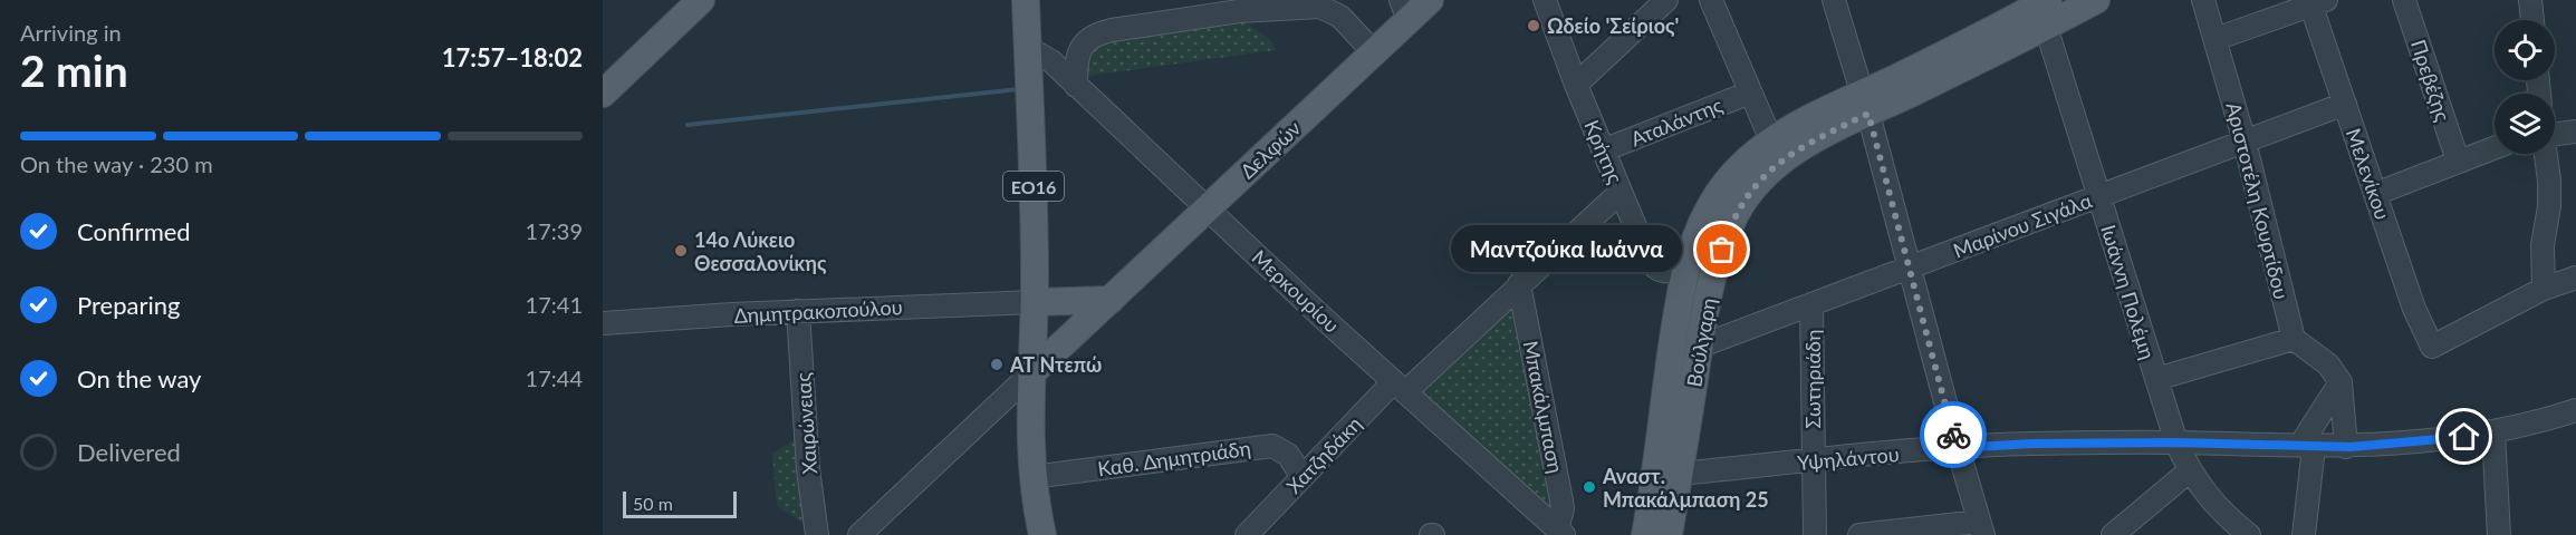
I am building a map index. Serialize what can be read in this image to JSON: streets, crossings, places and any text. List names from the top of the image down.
{
  "streets": {
    "main road": ["Δελφών", "ΕΟ16", "Βούλγαρη"],
    "street": [
      "Πρεβέζης",
      "Αταλάντης",
      "Κρήτης",
      "Μελενίκου",
      "Αριστοτέλη Κουρτίδου",
      "Μαρίνου Σιγάλα",
      "Μερκουρίου",
      "Ιωάννη Πολέμη",
      "Δημητρακοπούλου",
      "Σωτηριάδη",
      "Μπακάλμπαση",
      "Χαιρώνειας",
      "Χατζηδάκη",
      "Καθ. Δημητριάδη",
      "Υψηλάντου"
    ]
  },
  "crossings": [
    ["Αταλάντης", "Κρήτης"],
    ["Δελφών", "ΕΟ16"],
    ["Δελφών", "Μερκουρίου"],
    ["Κρήτης", "Βούλγαρη"],
    ["Κρήτης", "Χατζηδάκη"],
    ["Μελενίκου", "Μαρίνου Σιγάλα"],
    ["ΕΟ16", "Μερκουρίου"],
    ["ΕΟ16", "Δημητρακοπούλου"],
    ["ΕΟ16", "Καθ. Δημητριάδη"],
    ["Αριστοτέλη Κουρτίδου", "Μαρίνου Σιγάλα"],
    ["Μαρίνου Σιγάλα", "Ιωάννη Πολέμη"],
    ["Μαρίνου Σιγάλα", "Βούλγαρη"],
    ["Μαρίνου Σιγάλα", "Σωτηριάδη"],
    ["Μερκουρίου", "Μπακάλμπαση"],
    ["Μερκουρίου", "Χατζηδάκη"],
    ["Ιωάννη Πολέμη", "Βούλγαρη"],
    ["Ιωάννη Πολέμη", "Υψηλάντου"],
    ["Δημητρακοπούλου", "Χαιρώνειας"],
    ["Βούλγαρη", "Υψηλάντου"],
    ["Σωτηριάδη", "Υψηλάντου"],
    ["Μπακάλμπαση", "Χατζηδάκη"],
    ["Χατζηδάκη", "Καθ. Δημητριάδη"]
  ],
  "places": [
    "Ωδείο 'Σείριος'",
    "Μαντζούκα Ιωάννα",
    "14ο Λύκειο Θεσσαλονίκης",
    "ΑΤ Ντεπώ",
    "Αναστ. Μπακάλμπαση 25"
  ],
  "scale_bar": "50 m",
  "page": {
    "heading": ["2 min", "Arriving in", "17:57–18:02"],
    "bar": "On the way · 230 m",
    "list": [
      ["Confirmed", "17:39"],
      ["Preparing", "17:41"],
      ["On the way", "17:44"],
      "Delivered"
    ],
    "bubble": "Μαντζούκα Ιωάννα",
    "scale": "50 m"
  }
}
